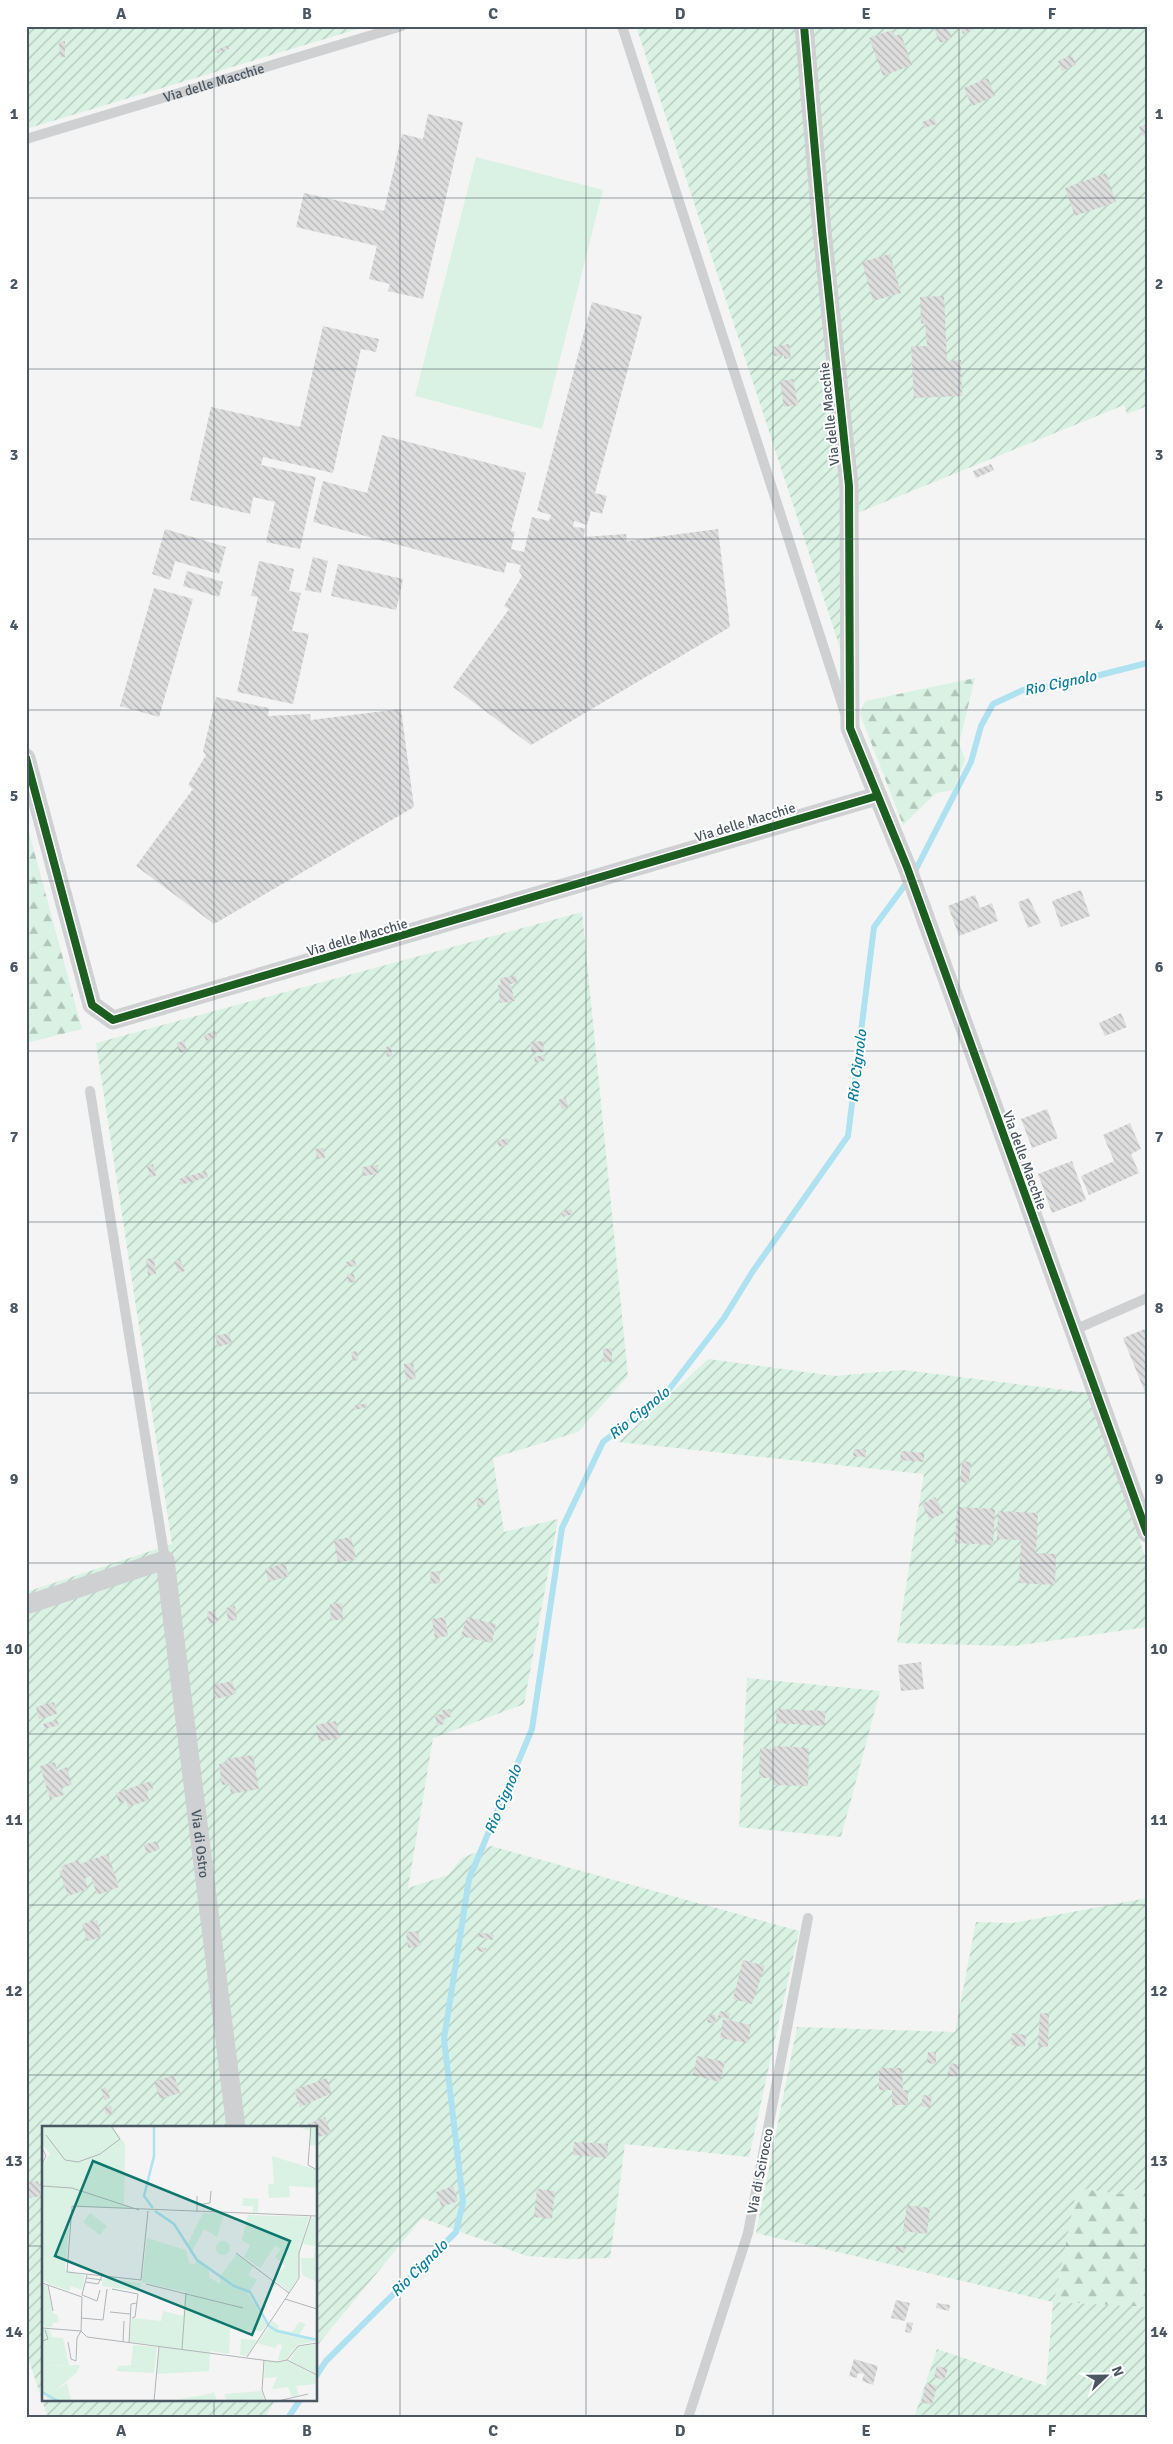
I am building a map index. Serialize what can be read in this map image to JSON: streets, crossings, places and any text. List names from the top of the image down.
{
  "streets": {
    "street": ["Via delle Macchie", "Via di Ostro"],
    "lane": ["Via di Scirocco"]
  },
  "water": ["Rio Cignolo"],
  "north": "right",
  "grid": {
    "columns": [
      "A",
      "B",
      "C",
      "D",
      "E",
      "F"
    ],
    "rows": [
      "1",
      "2",
      "3",
      "4",
      "5",
      "6",
      "7",
      "8",
      "9",
      "10",
      "11",
      "12",
      "13",
      "14"
    ]
  }
}
